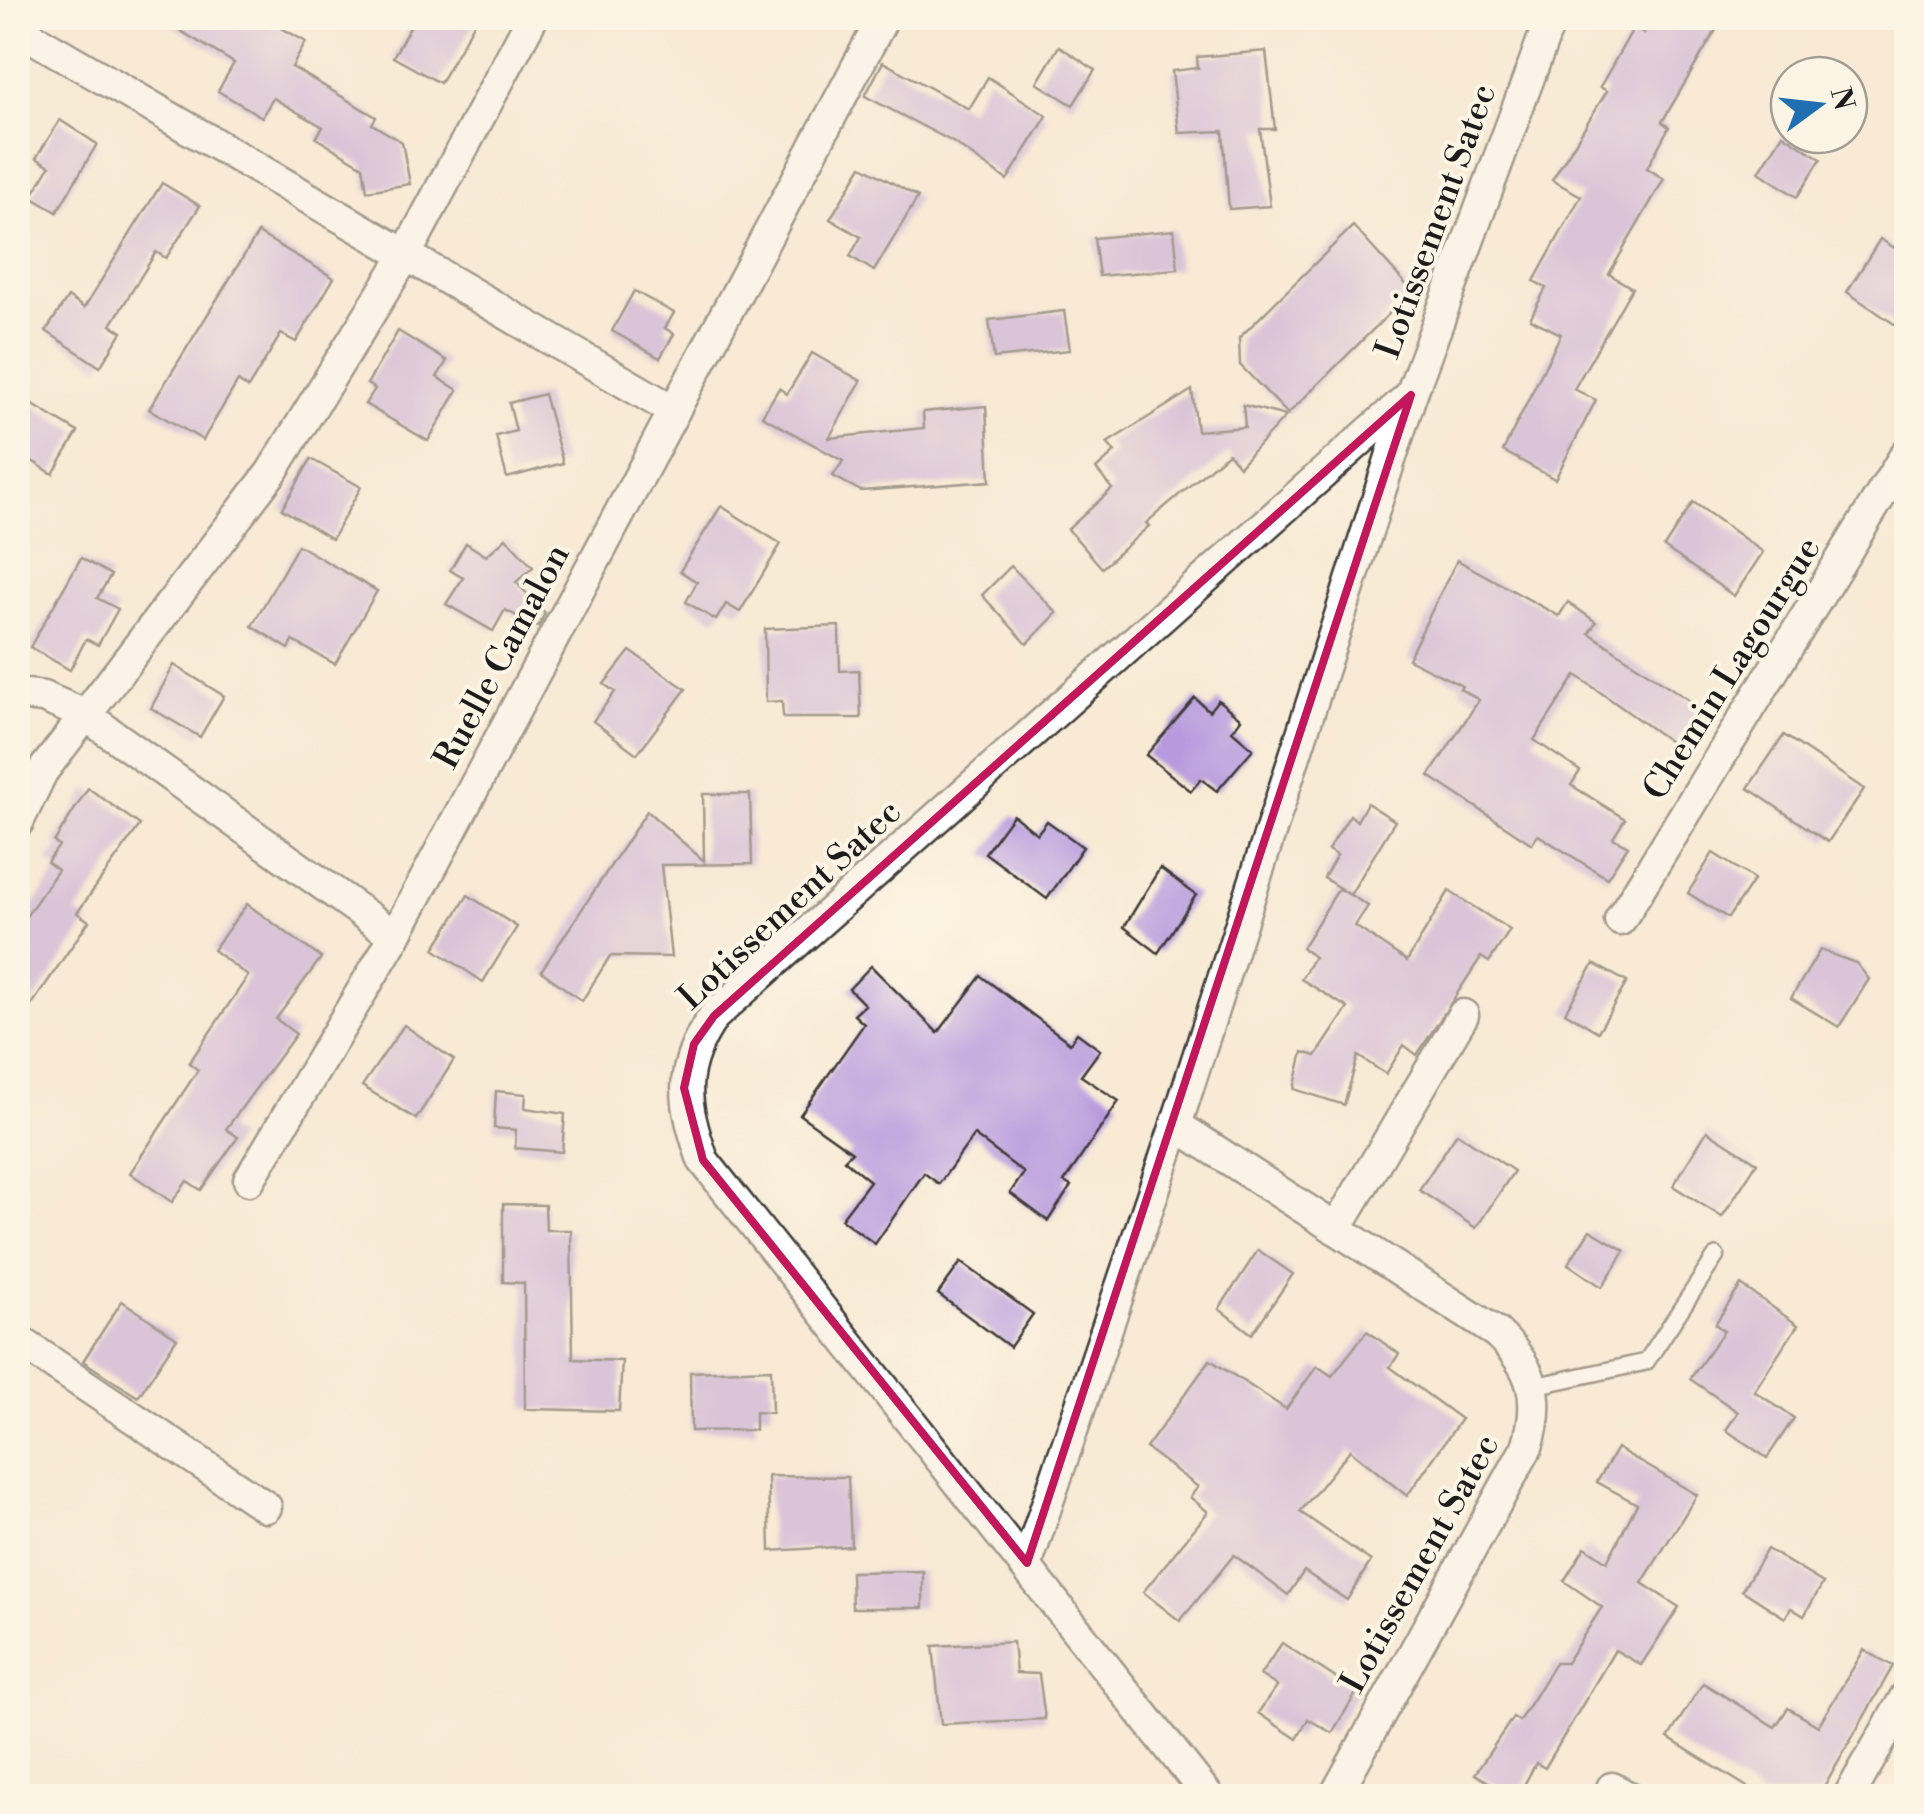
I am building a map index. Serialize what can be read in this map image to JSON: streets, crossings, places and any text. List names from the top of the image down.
{
  "streets": {
    "street": ["Lotissement Satec", "Ruelle Camalon", "Chemin Lagourgue"]
  },
  "north": "right"
}
